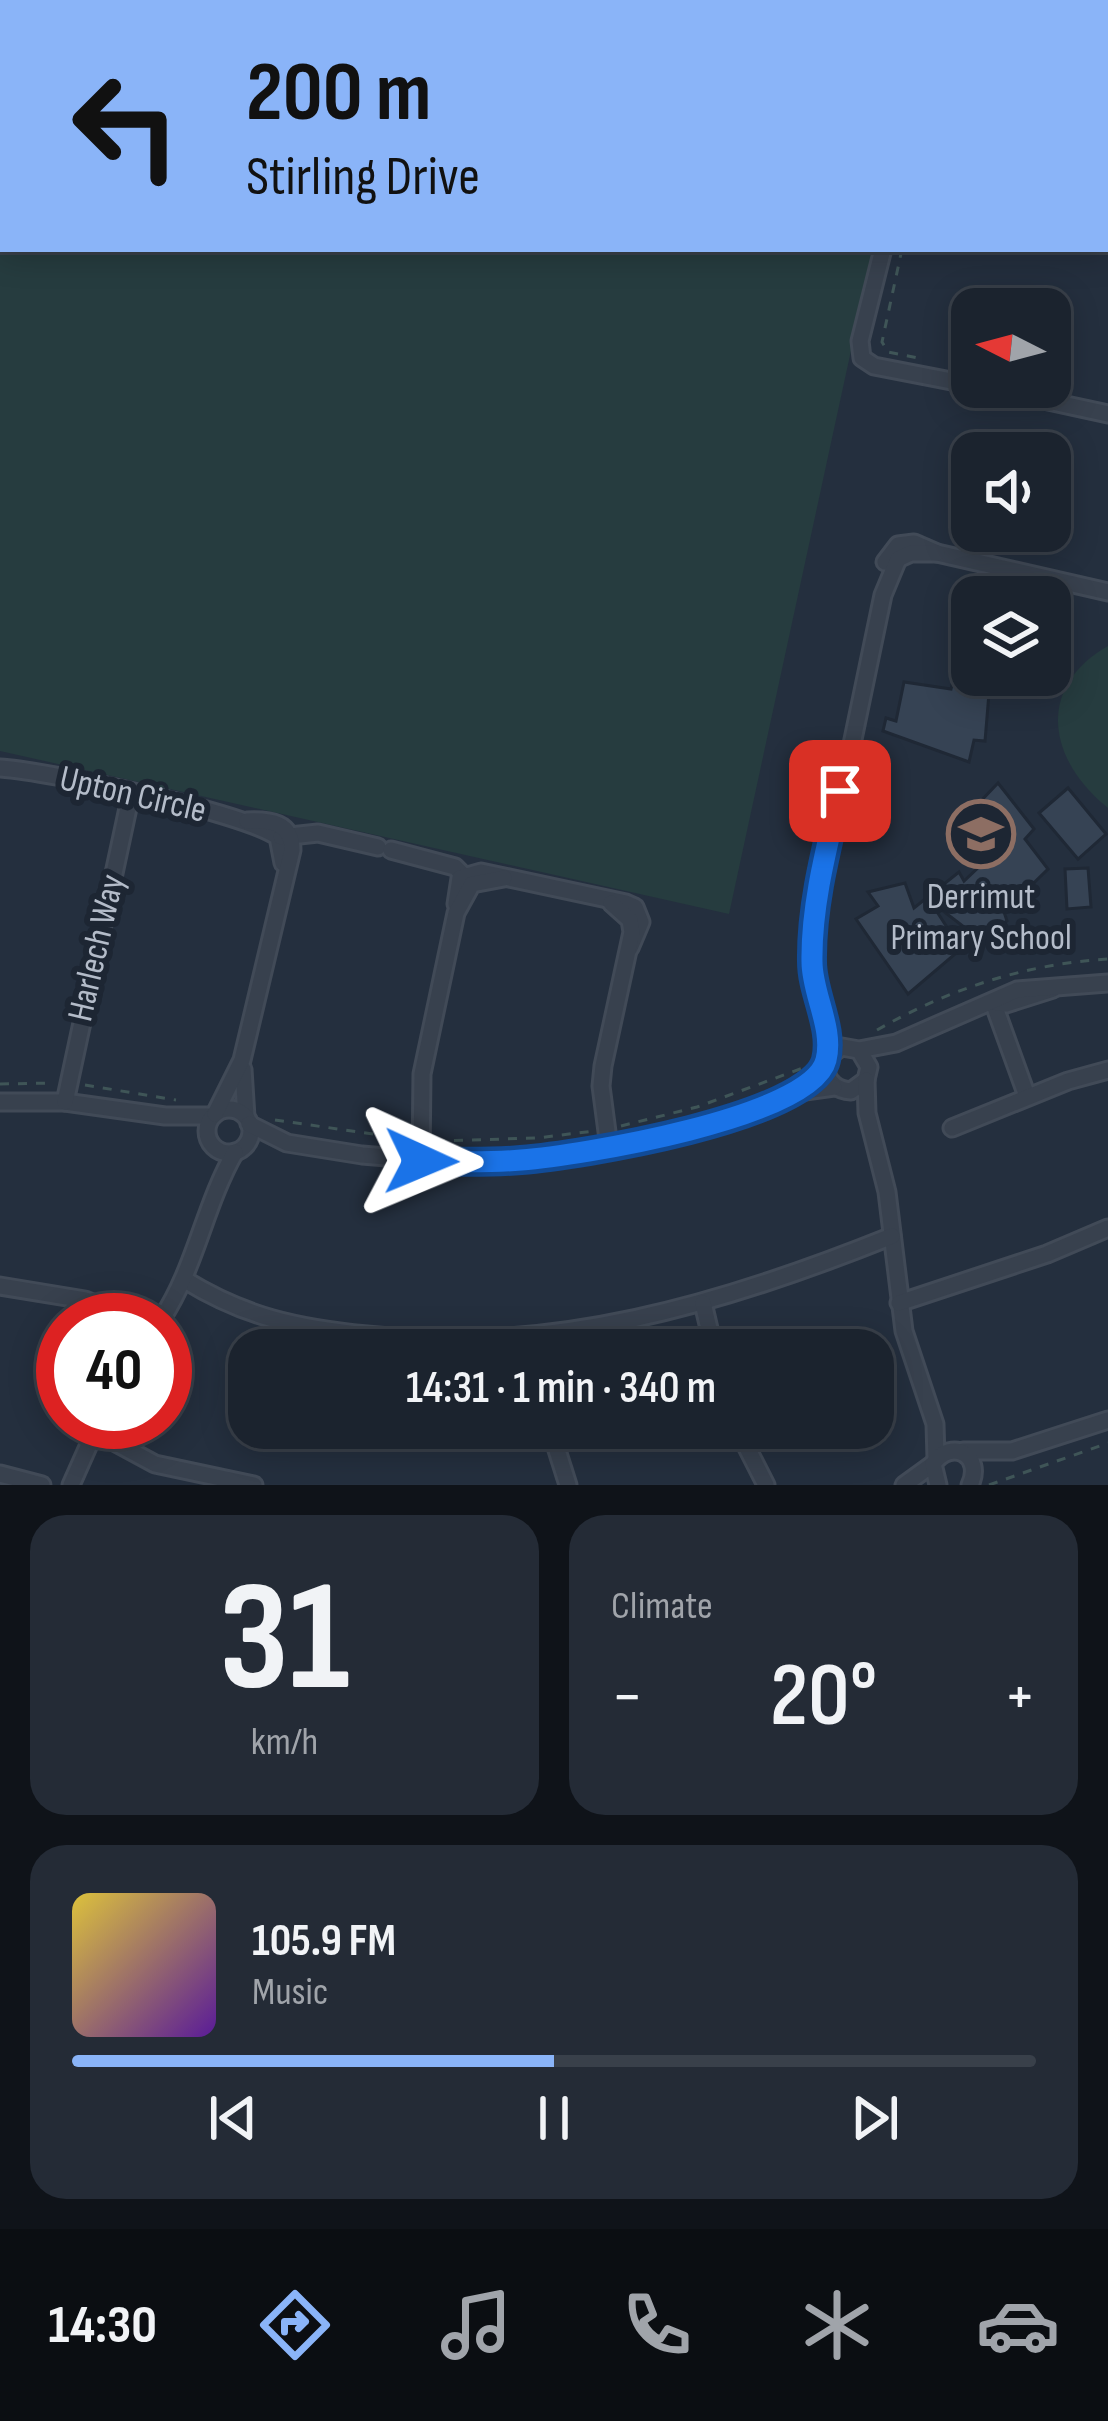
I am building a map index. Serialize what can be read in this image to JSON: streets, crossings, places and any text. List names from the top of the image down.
{
  "streets": {
    "street": ["Upton Circle", "Harlech Way"]
  },
  "crossings": [
    ["Upton Circle", "Harlech Way"]
  ],
  "places": {
    "school or university": ["Derrimut Primary School"]
  },
  "north": "left",
  "page": {
    "turn": ["200 m", "Stirling Drive"],
    "limit": "40",
    "trip": "14:31 · 1 min · 340 m",
    "tile": [
      ["31", "km/h"],
      "Climate"
    ],
    "heat": ["−", "20°", "+"],
    "song": ["105.9 FM", "Music"],
    "tabs": "14:30"
  }
}
